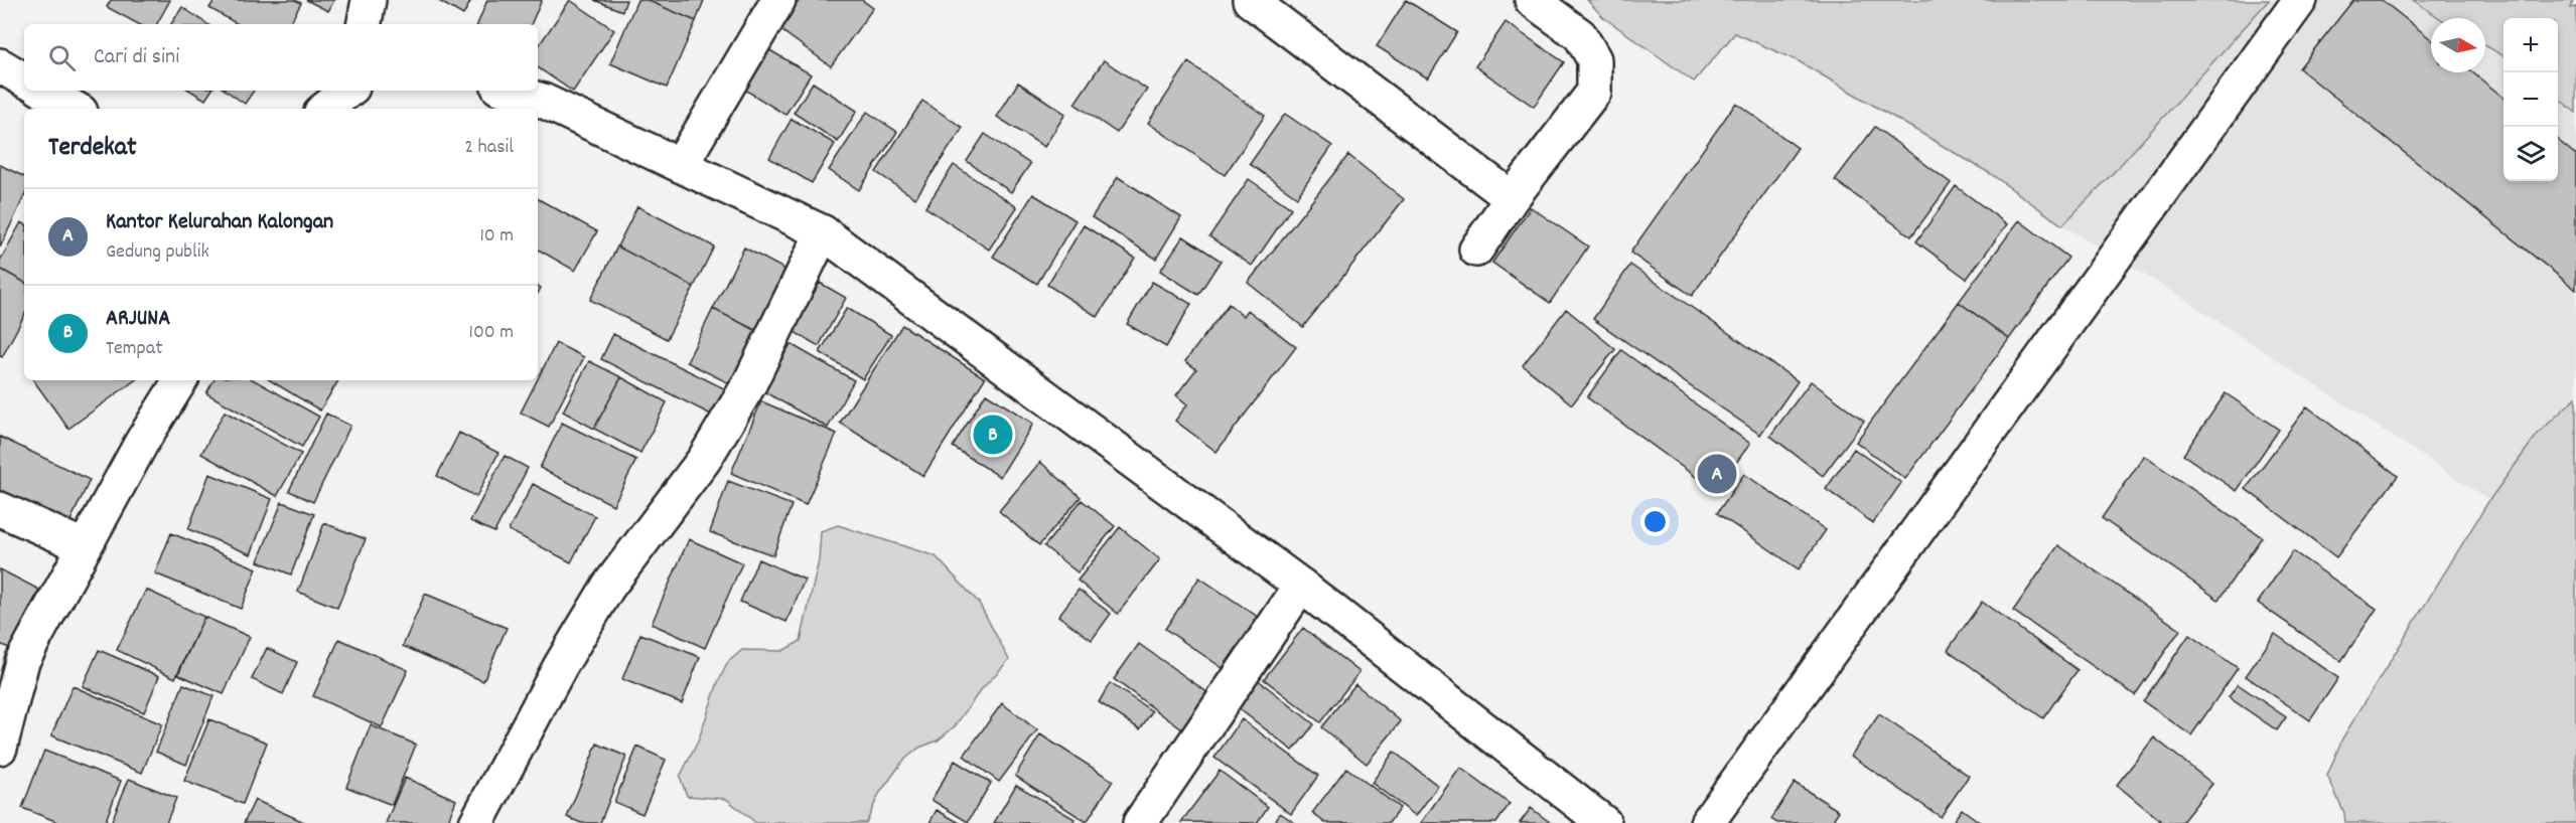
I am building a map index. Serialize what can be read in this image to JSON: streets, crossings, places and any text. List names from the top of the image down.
{
  "north": "right",
  "page": {
    "map_buttons": ["+", "−"],
    "search": "Cari di sini",
    "heading": ["Terdekat", "2 hasil"],
    "list": [
      {
        "mark": "A",
        "name": "Kantor Kelurahan Kalongan",
        "note": "Gedung publik",
        "value": "10 m"
      },
      {
        "mark": "B",
        "name": "ARJUNA",
        "note": "Tempat",
        "value": "100 m"
      }
    ],
    "pins": ["B", "A"]
  }
}
